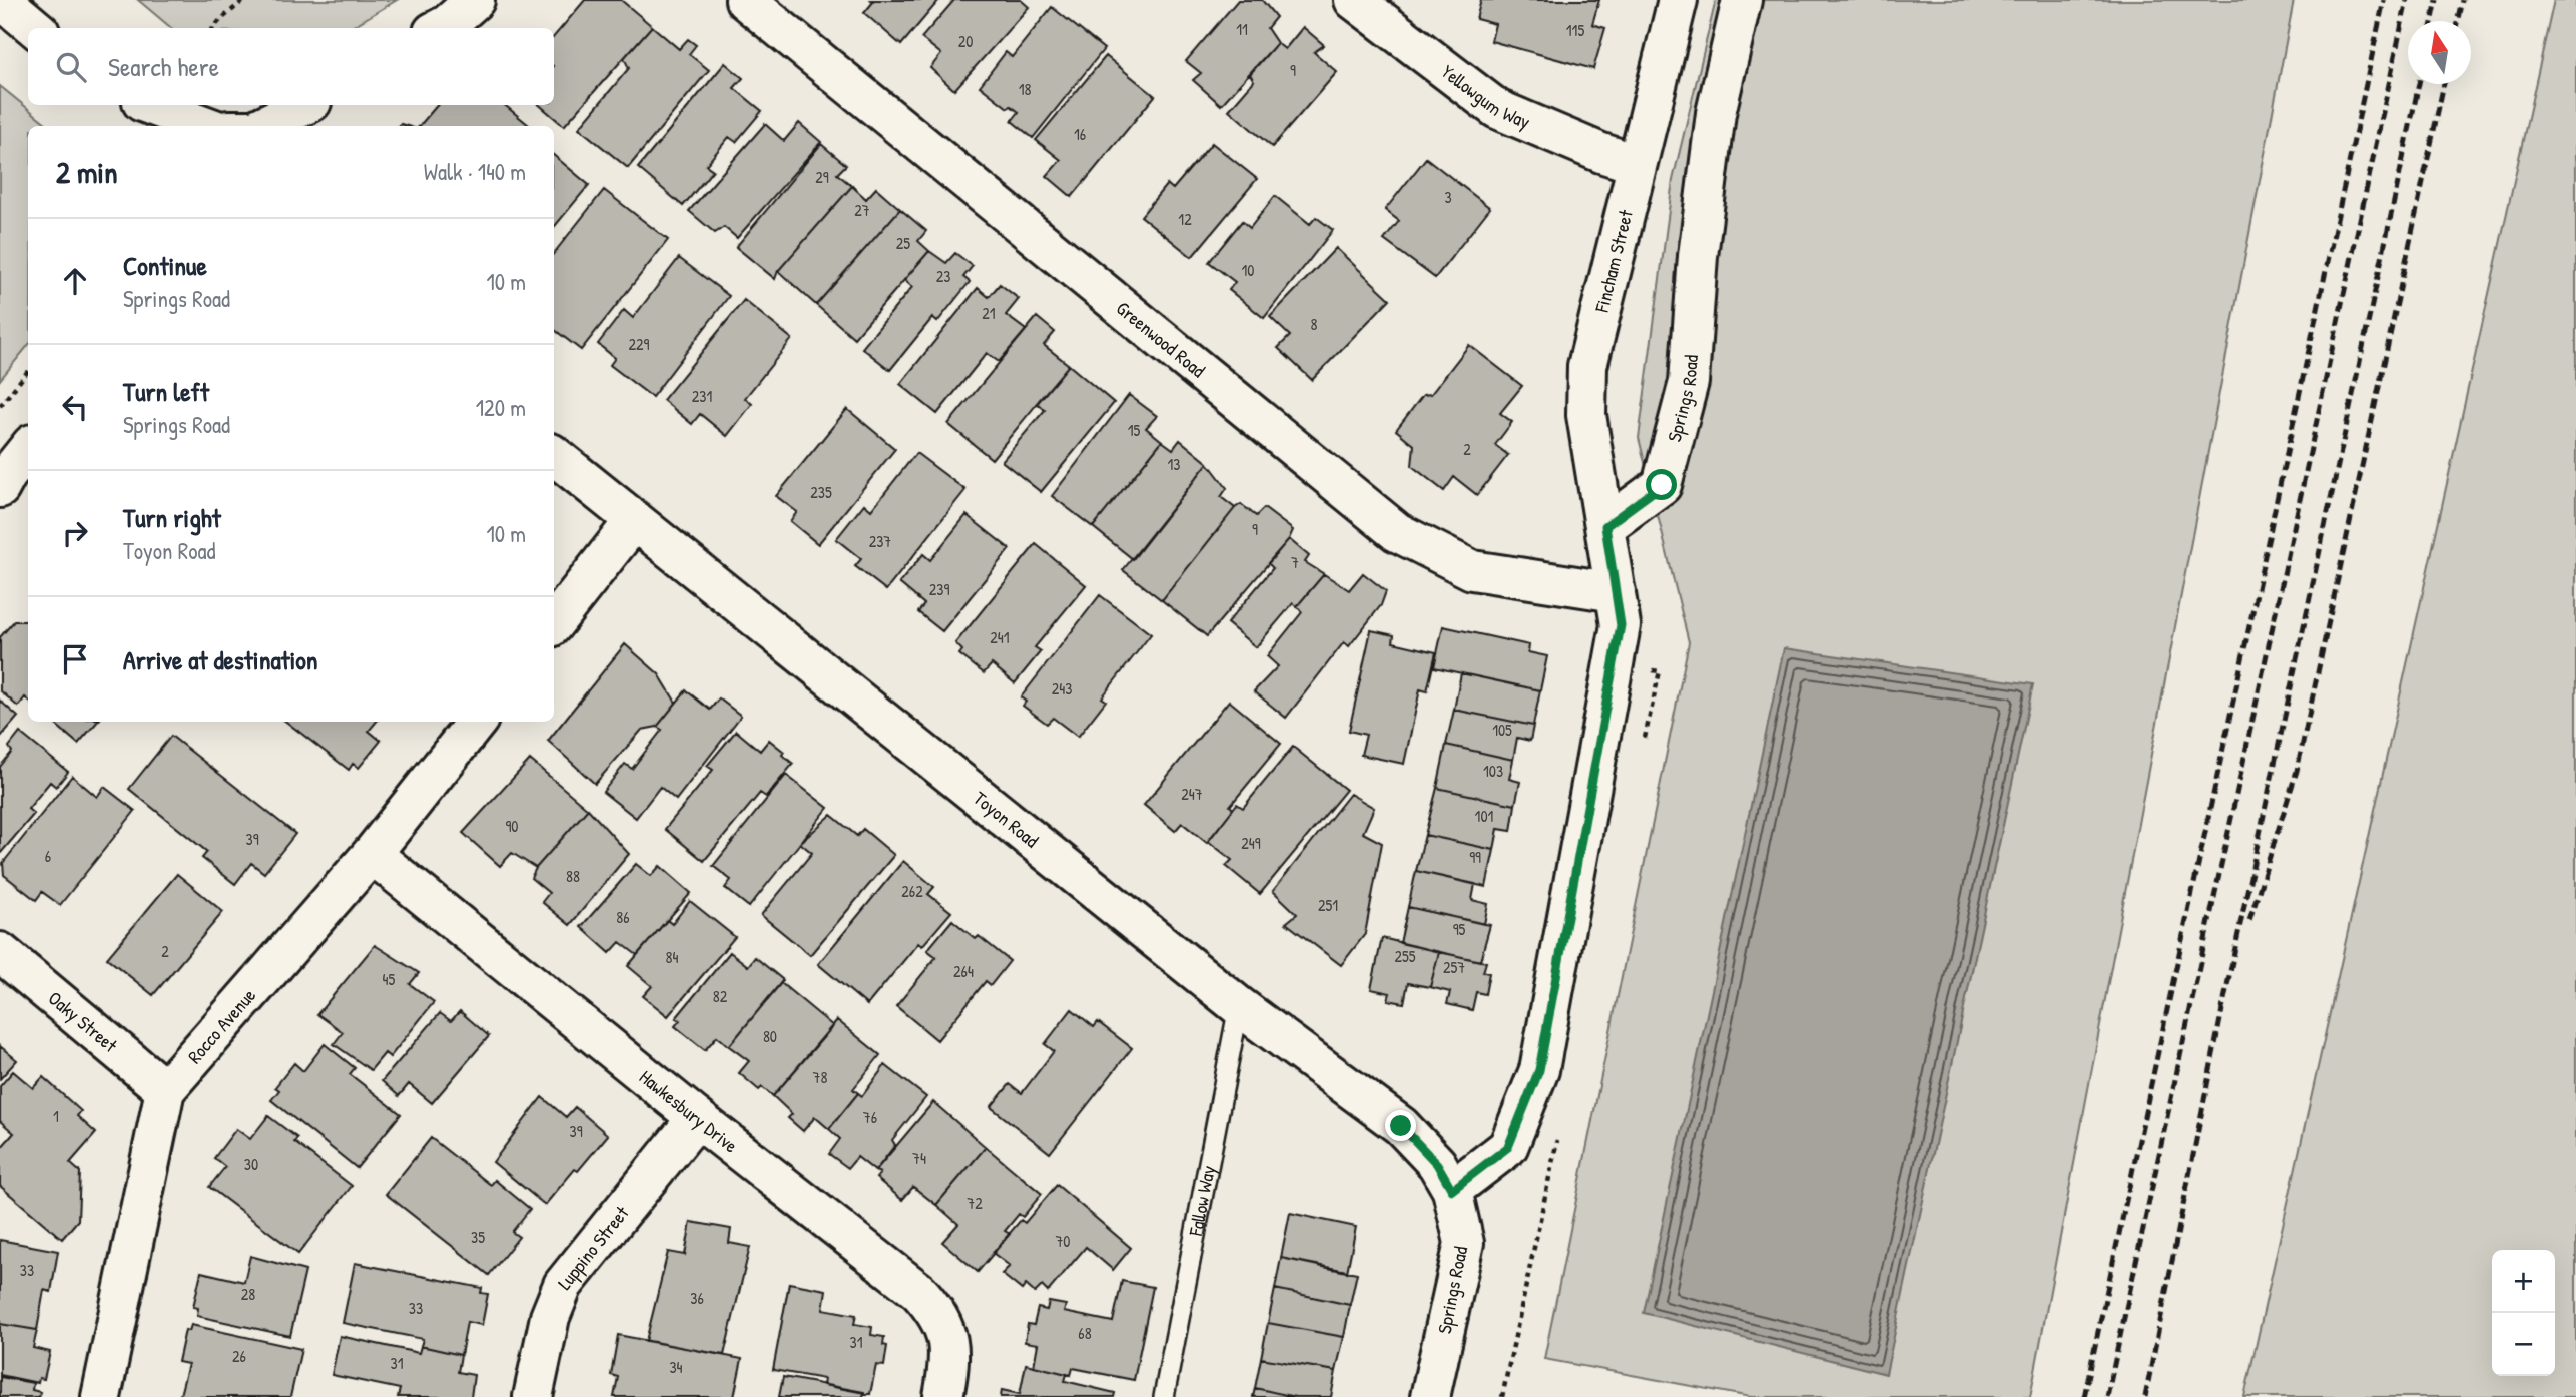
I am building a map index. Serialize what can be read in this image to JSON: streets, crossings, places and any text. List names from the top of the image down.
{
  "streets": {
    "street": [
      "Yellowgum Way",
      "Fincham Street",
      "Greenwood Road",
      "Springs Road",
      "Toyon Road",
      "Oaky Street",
      "Rocco Avenue",
      "Hawkesbury Drive",
      "Luppino Street"
    ],
    "lane": ["Fallow Way"]
  },
  "crossings": [
    ["Yellowgum Way", "Fincham Street"],
    ["Fincham Street", "Springs Road"],
    ["Springs Road", "Toyon Road"],
    ["Toyon Road", "Fallow Way"],
    ["Oaky Street", "Rocco Avenue"],
    ["Rocco Avenue", "Hawkesbury Drive"],
    ["Hawkesbury Drive", "Luppino Street"]
  ],
  "house_numbers": [
    "11",
    "115",
    "20",
    "9",
    "18",
    "16",
    "29",
    "3",
    "27",
    "12",
    "25",
    "10",
    "23",
    "21",
    "8",
    "229",
    "231",
    "15",
    "2",
    "13",
    "235",
    "9",
    "237",
    "7",
    "239",
    "241",
    "243",
    "105",
    "103",
    "247",
    "101",
    "90",
    "39",
    "249",
    "6",
    "99",
    "88",
    "262",
    "251",
    "86",
    "95",
    "2",
    "255",
    "84",
    "257",
    "264",
    "45",
    "82",
    "80",
    "78",
    "1",
    "76",
    "39",
    "74",
    "30",
    "72",
    "35",
    "70",
    "33",
    "28",
    "36",
    "33",
    "68",
    "31",
    "26",
    "31",
    "34"
  ],
  "north": "top",
  "page": {
    "search": "Search here",
    "heading": ["2 min", "Walk · 140 m"],
    "list": [
      ["Continue", "Springs Road", "10 m"],
      ["Turn left", "Springs Road", "120 m"],
      ["Turn right", "Toyon Road", "10 m"],
      "Arrive at destination"
    ],
    "map_buttons": ["+", "−"]
  }
}
